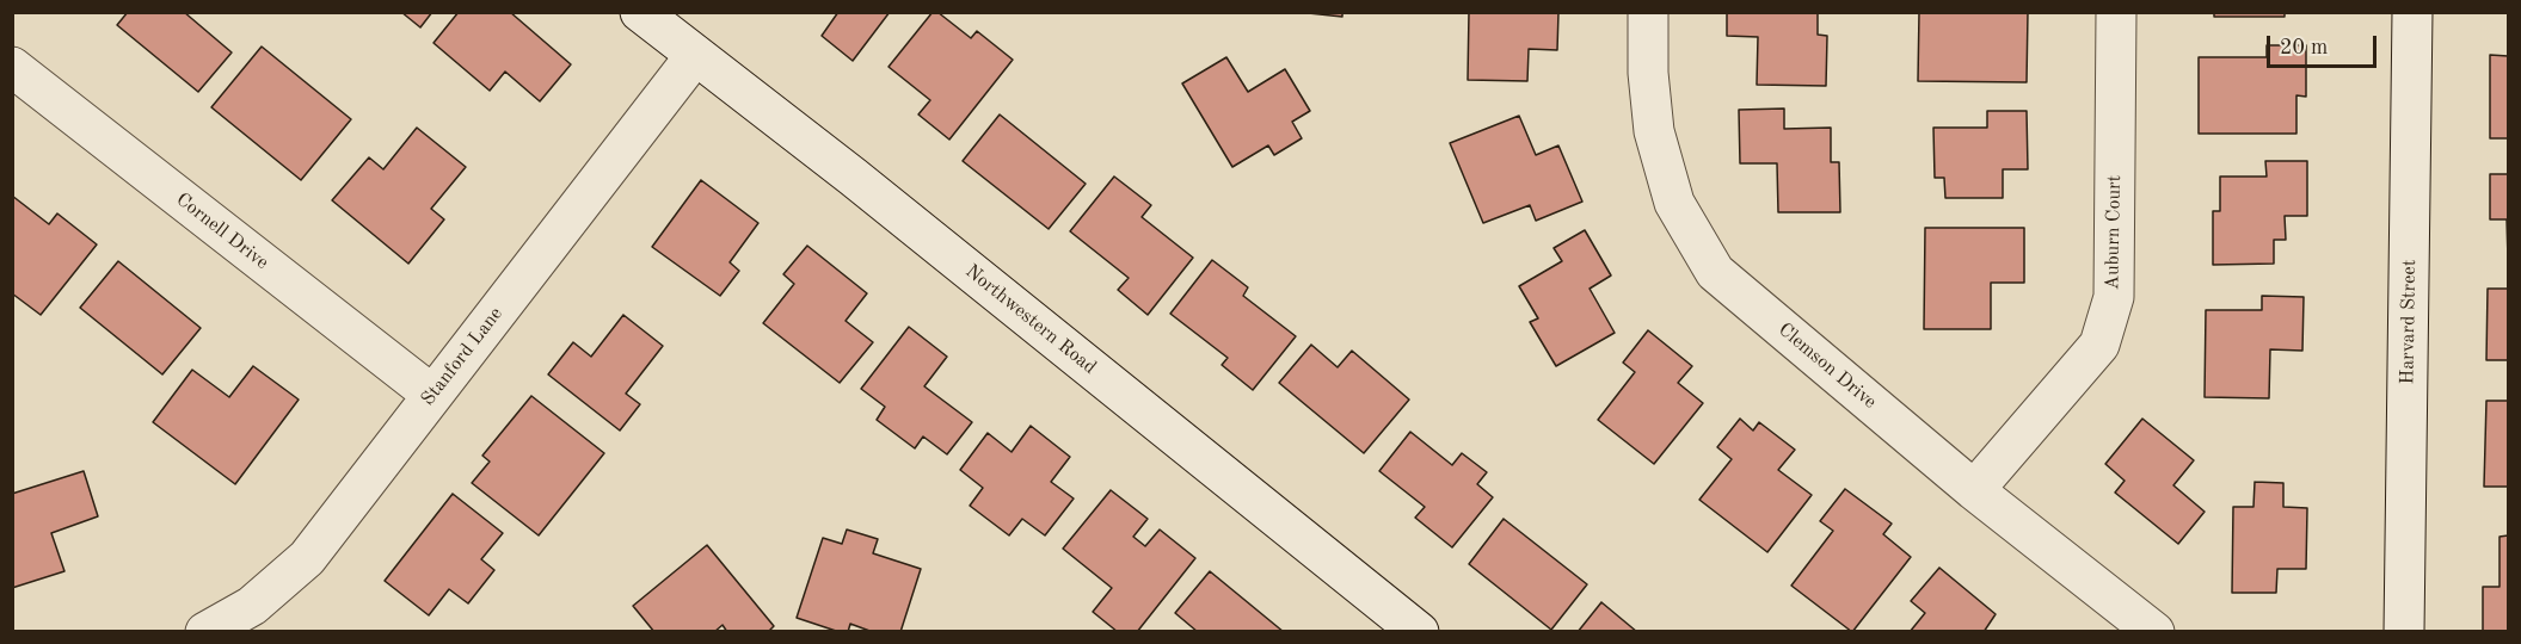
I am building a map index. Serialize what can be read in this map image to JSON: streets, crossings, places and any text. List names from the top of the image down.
{
  "streets": {
    "street": [
      "Cornell Drive",
      "Auburn Court",
      "Northwestern Road",
      "Harvard Street",
      "Stanford Lane",
      "Clemson Drive"
    ]
  },
  "crossings": [
    ["Cornell Drive", "Stanford Lane"],
    ["Auburn Court", "Clemson Drive"],
    ["Northwestern Road", "Stanford Lane"]
  ],
  "scale_bar": "20 m"
}
